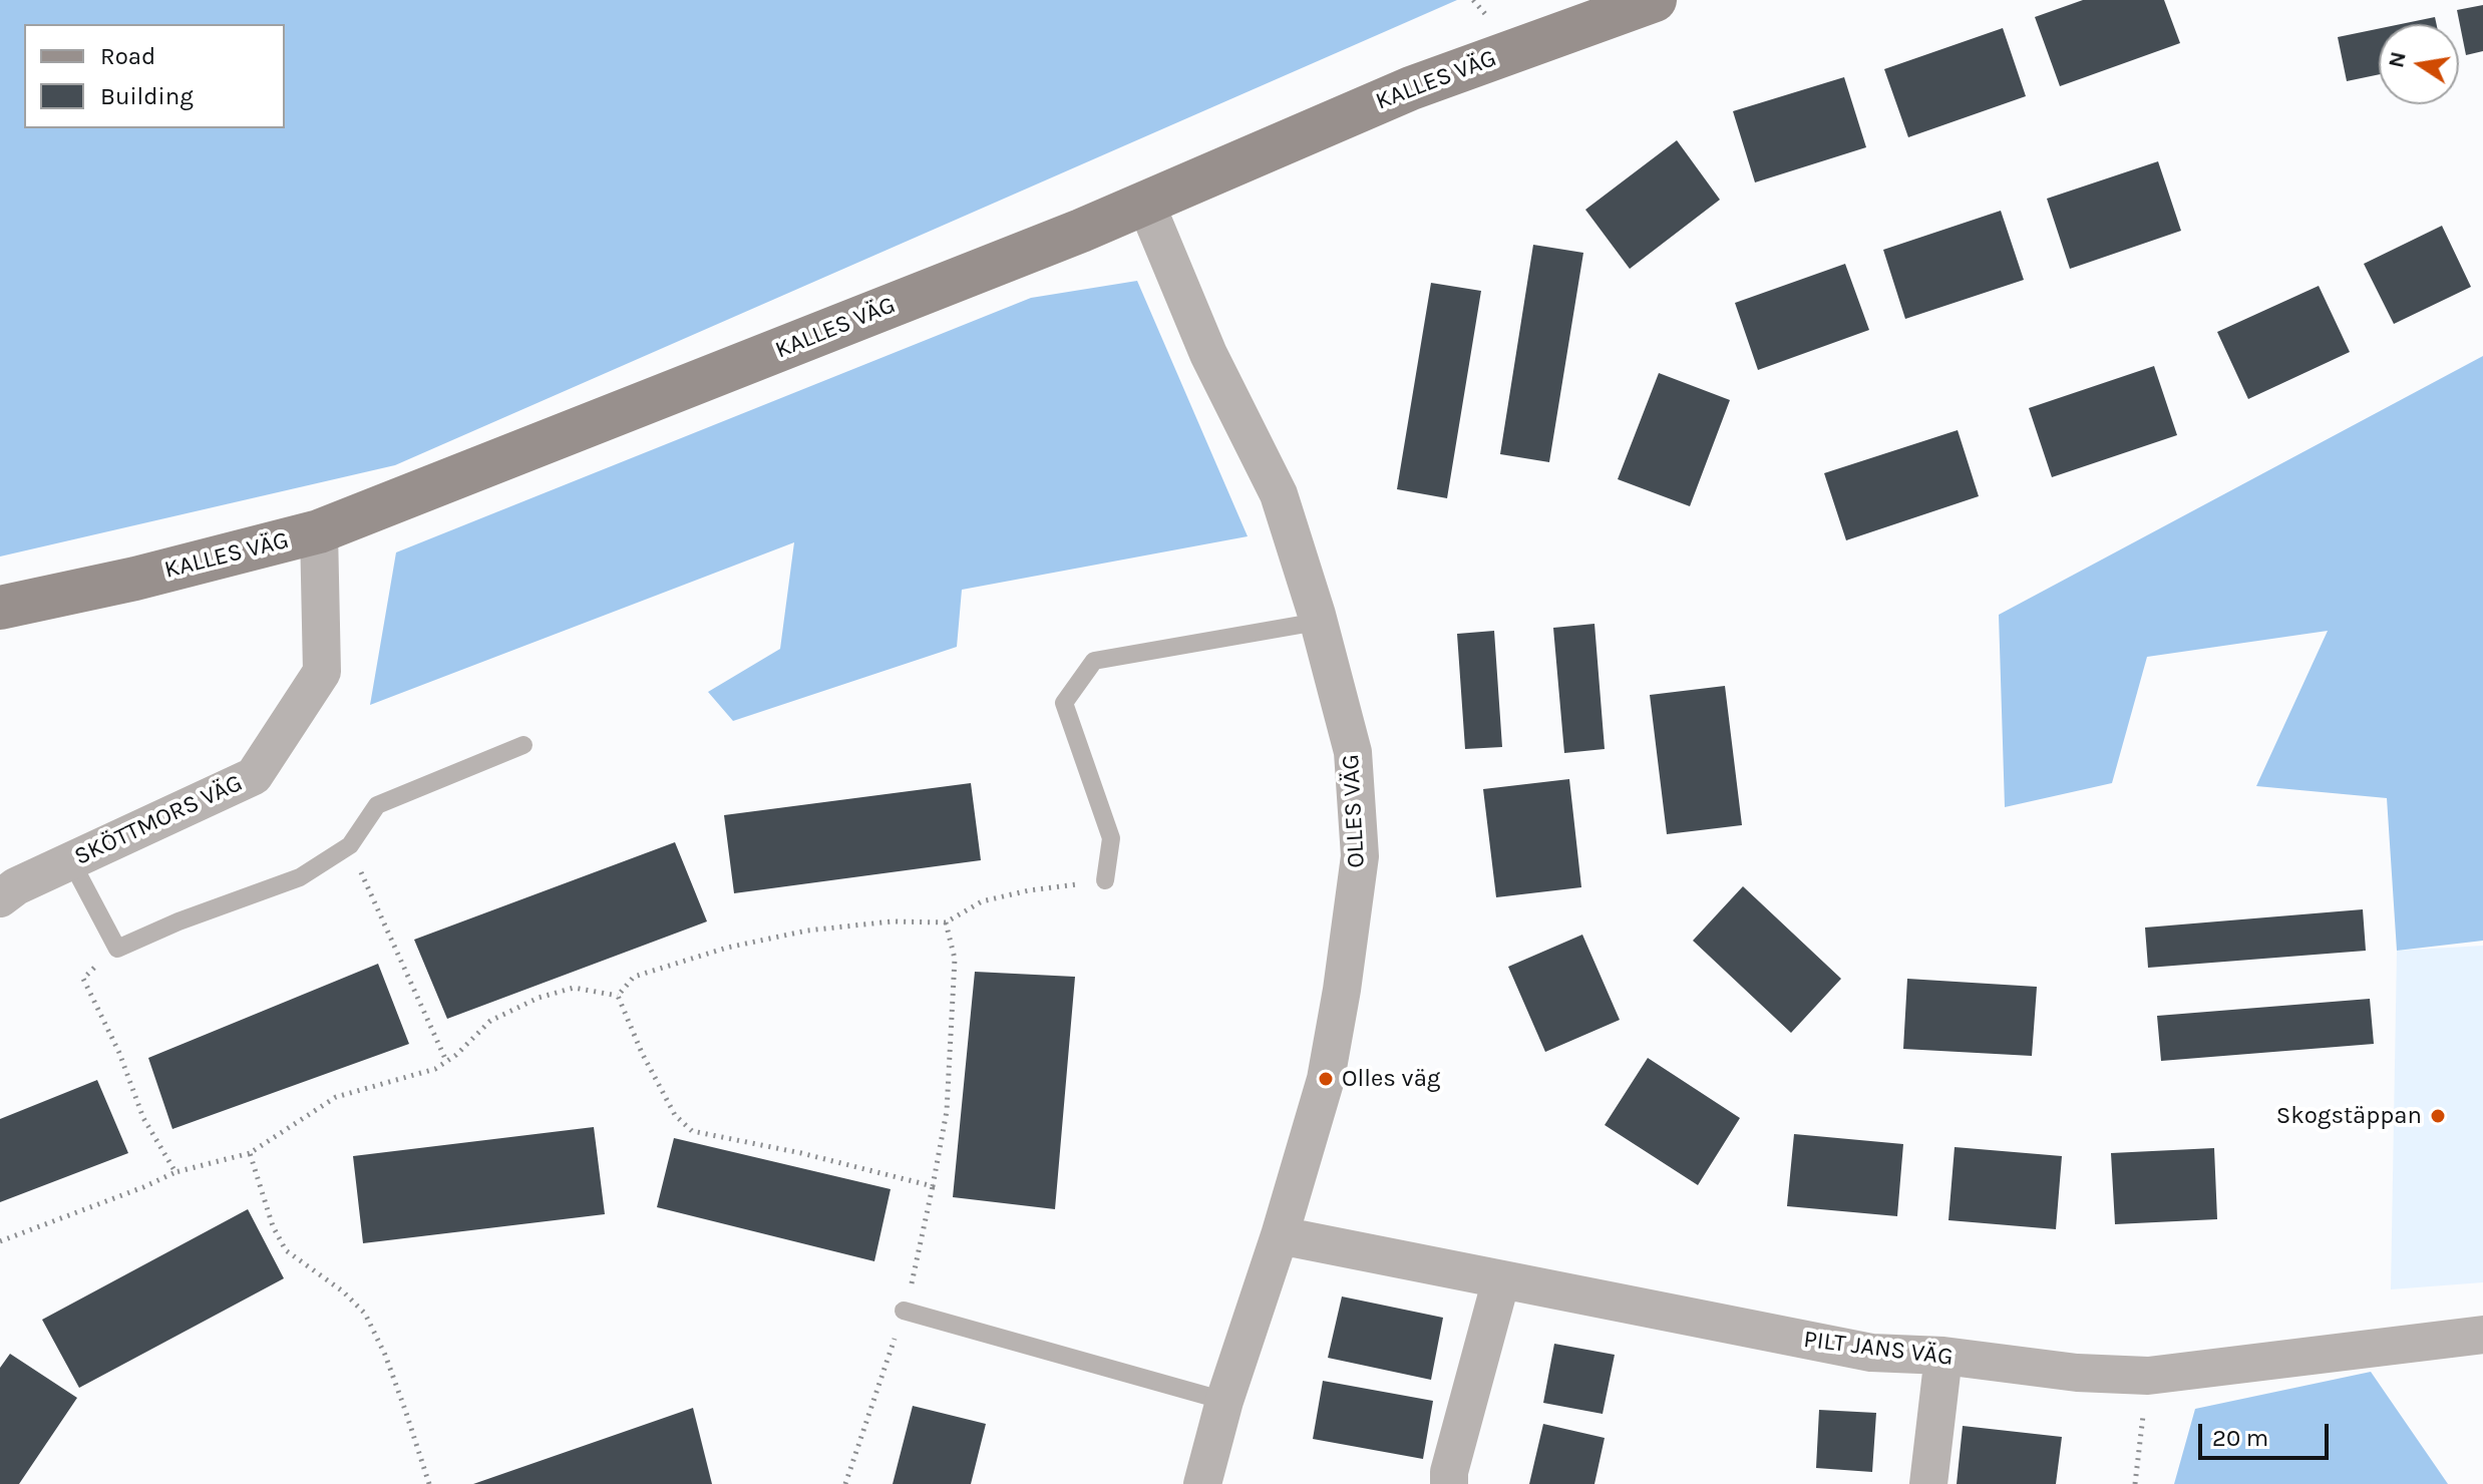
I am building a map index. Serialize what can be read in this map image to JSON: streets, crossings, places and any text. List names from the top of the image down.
{
  "streets": {
    "street": [
      "KALLES VÄG",
      "OLLES VÄG",
      "SKÖTTMORS VÄG",
      "PILT JANS VÄG"
    ]
  },
  "crossings": [
    ["KALLES VÄG", "OLLES VÄG"],
    ["KALLES VÄG", "SKÖTTMORS VÄG"],
    ["OLLES VÄG", "PILT JANS VÄG"]
  ],
  "places": ["Olles väg", "Skogstäppan"],
  "legend": ["Road", "Building"],
  "scale_bar": "20 m",
  "north": "left"
}
